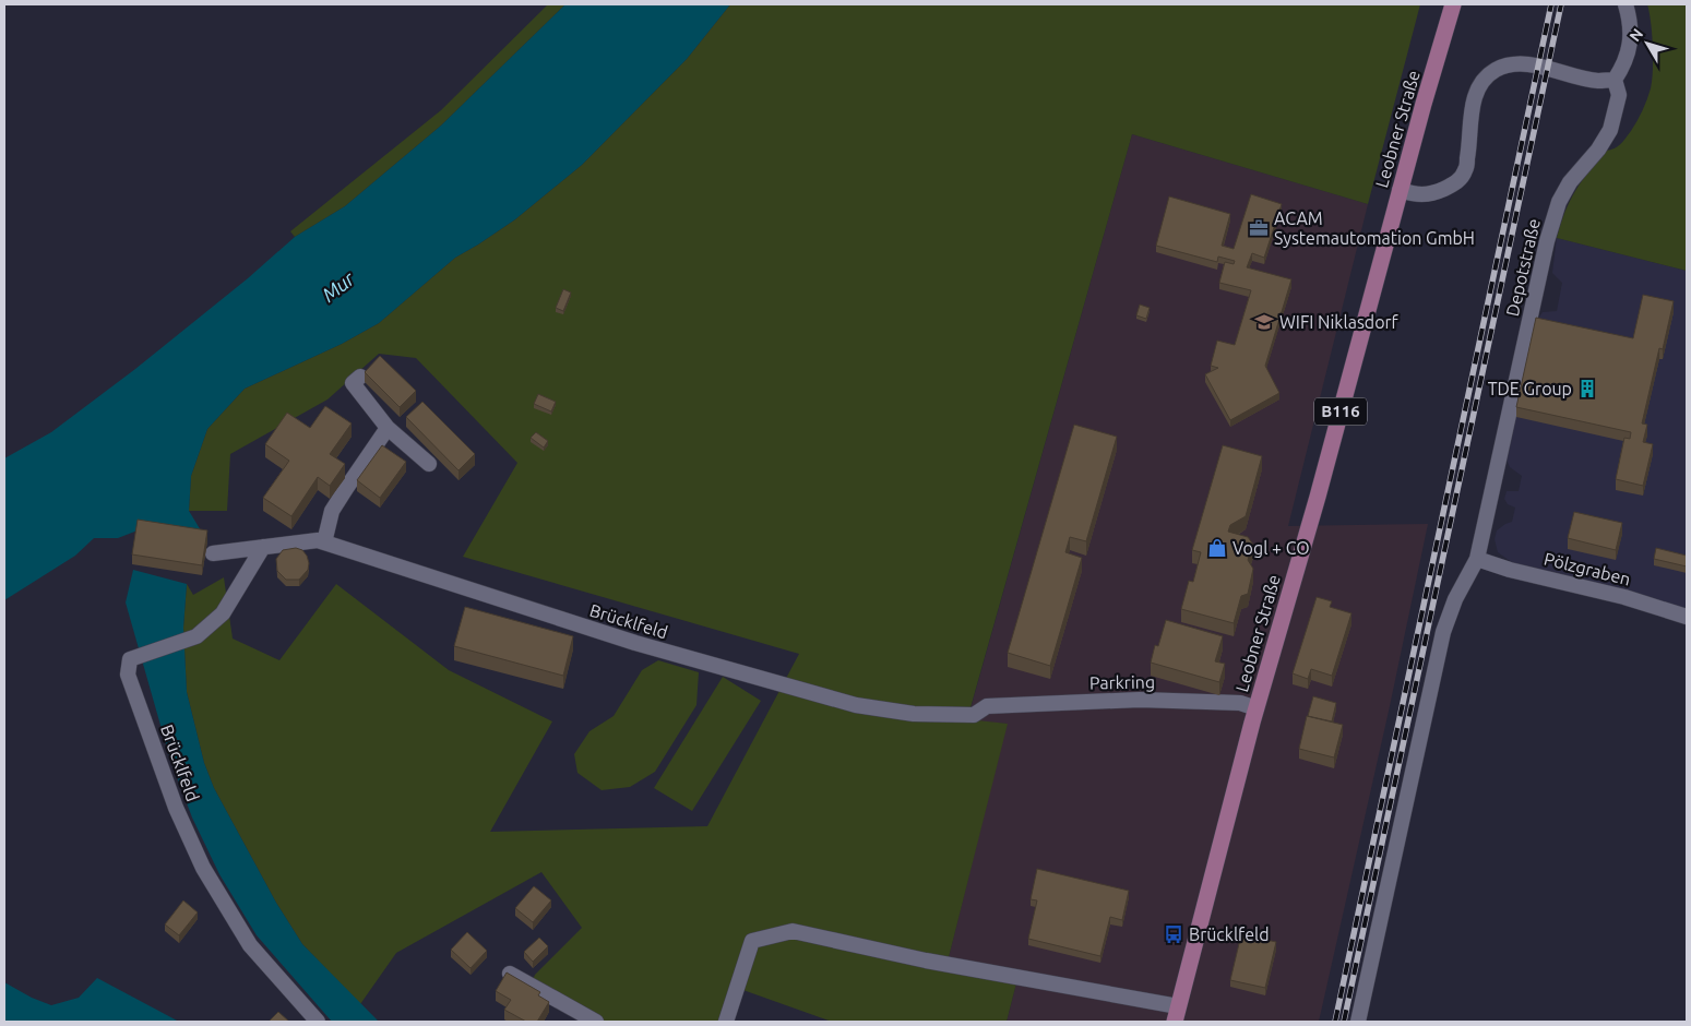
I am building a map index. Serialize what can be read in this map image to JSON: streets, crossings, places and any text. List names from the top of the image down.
{
  "streets": {
    "main road": ["Leobner Straße", "B116"],
    "street": [
      "Depotstraße",
      "Pölzgraben",
      "Brücklfeld",
      "Parkring"
    ]
  },
  "crossings": [
    ["Leobner Straße", "Parkring"],
    ["Depotstraße", "Pölzgraben"],
    ["Brücklfeld", "Parkring"]
  ],
  "water": ["Mur"],
  "places": {
    "office": ["ACAM Systemautomation GmbH"],
    "school or university": ["WIFI Niklasdorf"],
    "building": ["TDE Group"],
    "shop": ["Vogl + CO"],
    "bus stop": ["Brücklfeld"]
  },
  "north": "top left"
}
